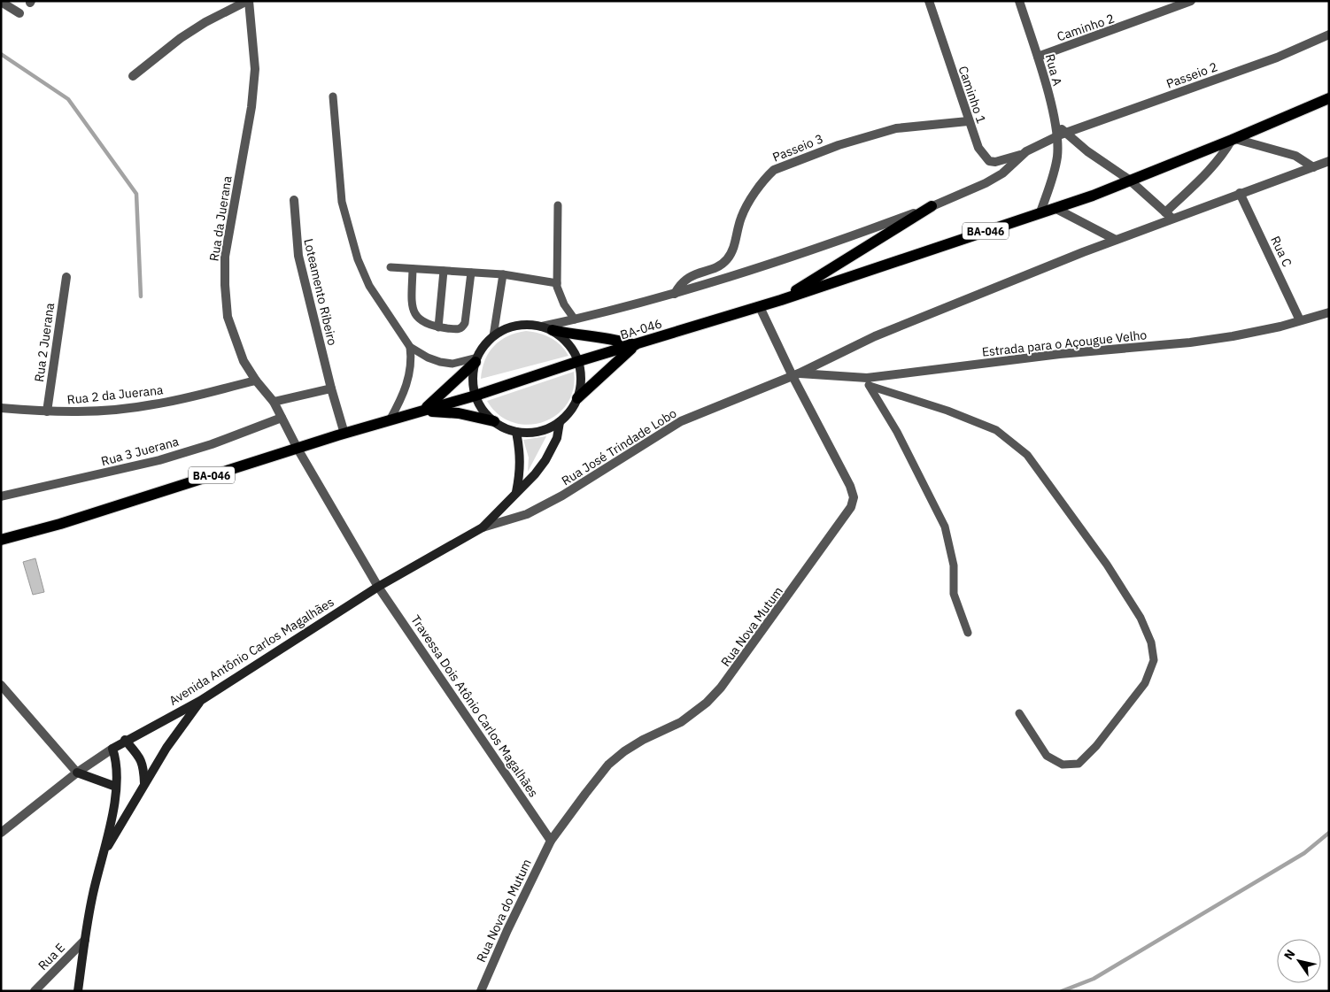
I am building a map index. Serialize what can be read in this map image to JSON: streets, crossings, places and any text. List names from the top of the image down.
{
  "streets": {
    "main road": ["BA-046", "Avenida Antônio Carlos Magalhães"],
    "street": [
      "Caminho 2",
      "Rua A",
      "Passeio 2",
      "Caminho 1",
      "Passeio 3",
      "Rua da Juerana",
      "Rua C",
      "Loteamento Ribeiro",
      "Rua 2 Juerana",
      "Estrada para o Açougue Velho",
      "Rua 2 da Juerana",
      "Rua José Trindade Lobo",
      "Rua 3 Juerana",
      "Rua Nova Mutum",
      "Travessa Dois Atônio Carlos Magalhães",
      "Rua Nova do Mutum",
      "Rua E"
    ]
  },
  "crossings": [
    ["Caminho 2", "Rua A"],
    ["Rua A", "Passeio 2"],
    ["Rua A", "BA-046"],
    ["Rua A", "Rua José Trindade Lobo"],
    ["Passeio 2", "Caminho 1"],
    ["Caminho 1", "Passeio 3"],
    ["Rua da Juerana", "BA-046"],
    ["Rua da Juerana", "Rua 2 da Juerana"],
    ["Rua da Juerana", "Rua 3 Juerana"],
    ["Rua da Juerana", "Travessa Dois Atônio Carlos Magalhães"],
    ["BA-046", "Rua Nova Mutum"],
    ["BA-046", "Travessa Dois Atônio Carlos Magalhães"],
    ["Rua C", "Estrada para o Açougue Velho"],
    ["Rua C", "Rua José Trindade Lobo"],
    ["Rua 2 Juerana", "Rua 2 da Juerana"],
    ["Estrada para o Açougue Velho", "Rua José Trindade Lobo"],
    ["Estrada para o Açougue Velho", "Rua Nova Mutum"],
    ["Rua José Trindade Lobo", "Rua Nova Mutum"],
    ["Rua José Trindade Lobo", "Avenida Antônio Carlos Magalhães"],
    ["Rua Nova Mutum", "Travessa Dois Atônio Carlos Magalhães"],
    ["Rua Nova Mutum", "Rua Nova do Mutum"],
    ["Avenida Antônio Carlos Magalhães", "Travessa Dois Atônio Carlos Magalhães"],
    ["Travessa Dois Atônio Carlos Magalhães", "Rua Nova do Mutum"]
  ],
  "north": "top left"
}
